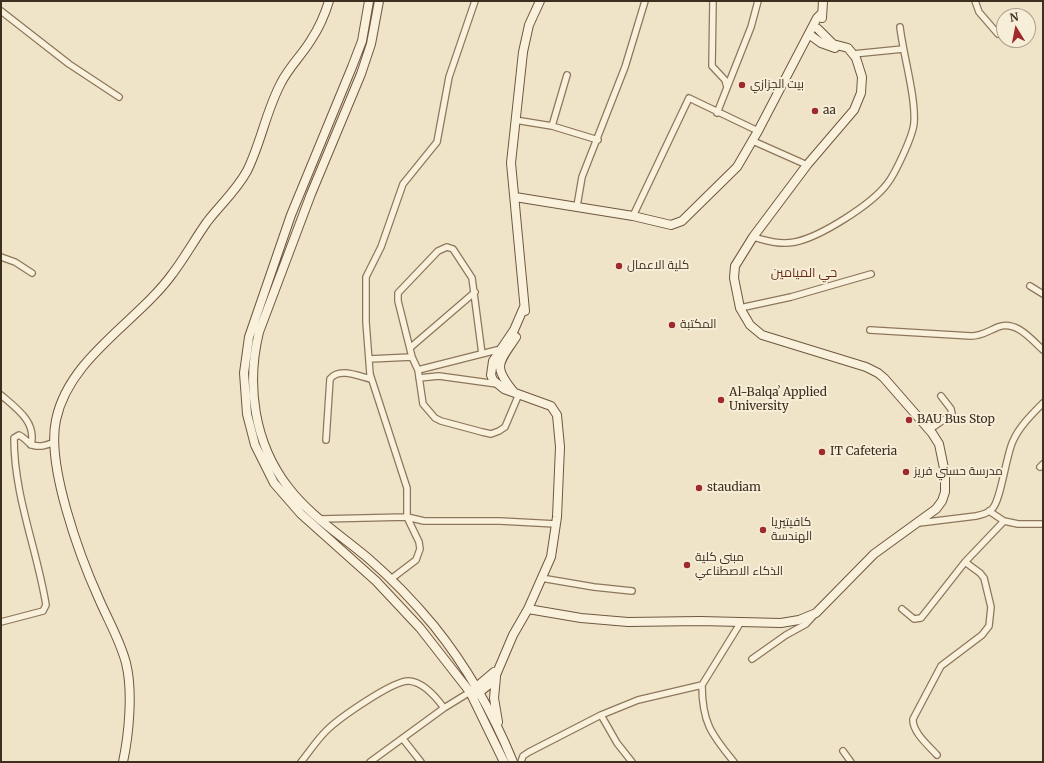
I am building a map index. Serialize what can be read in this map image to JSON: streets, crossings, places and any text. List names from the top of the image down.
{
  "districts": ["حي الميامين"],
  "places": [
    "بيت الجزازي",
    "aa",
    "كلية الاعمال",
    "المكتبة",
    "Al-Balqaʼ Applied University",
    "BAU Bus Stop",
    "IT Cafeteria",
    "مدرسة حسني فريز",
    "staudiam",
    "كافيتيريا الهندسة",
    "مبنى كلية الذكاء الاصطناعي"
  ],
  "north": "top"
}
